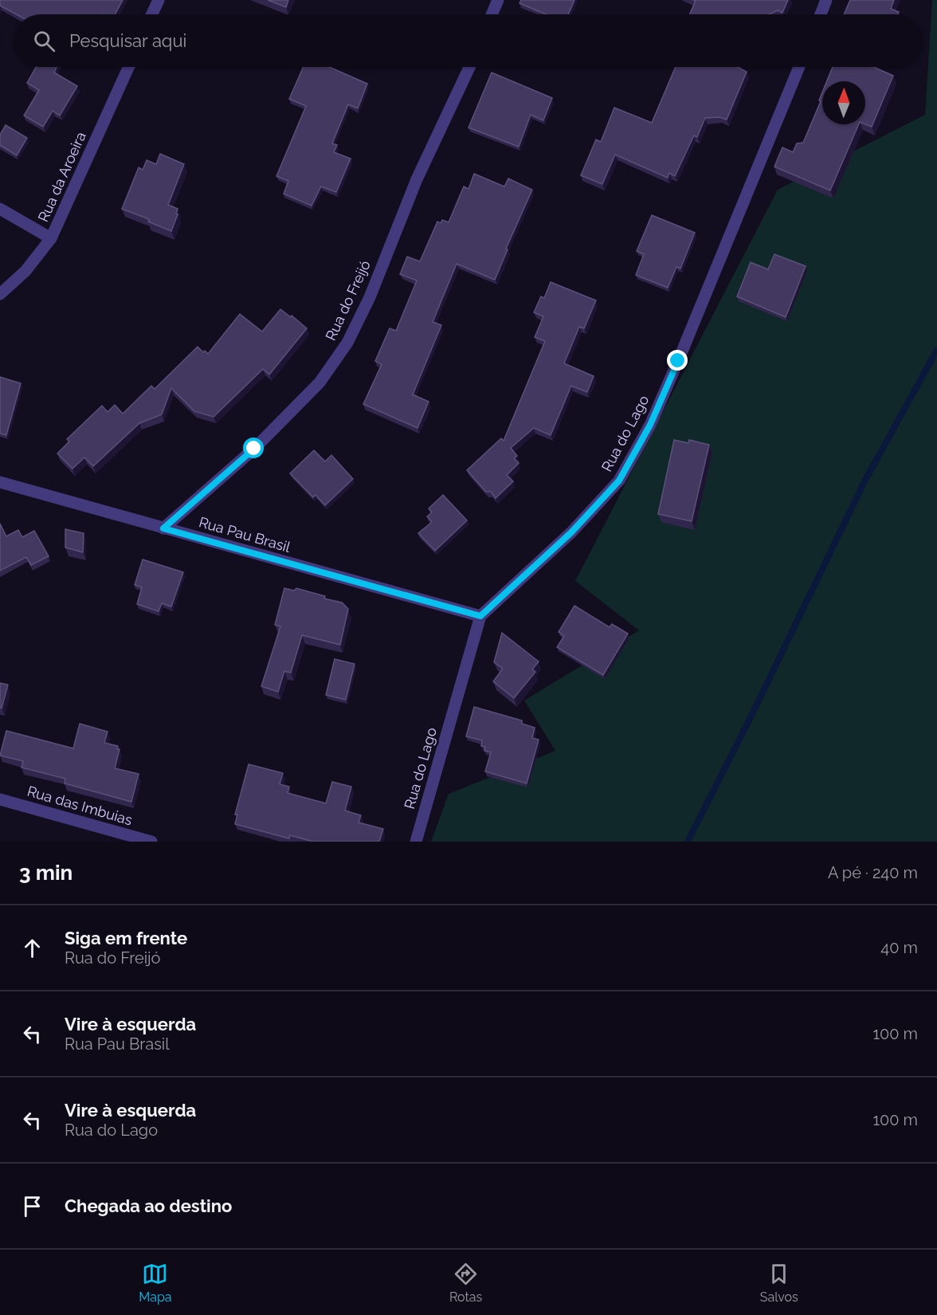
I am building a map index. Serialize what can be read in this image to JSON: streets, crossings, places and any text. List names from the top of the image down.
{
  "streets": {
    "street": [
      "Rua da Aroeira",
      "Rua do Freijó",
      "Rua do Lago",
      "Rua Pau Brasil",
      "Rua das Imbuias"
    ]
  },
  "crossings": [
    ["Rua do Freijó", "Rua Pau Brasil"],
    ["Rua do Lago", "Rua Pau Brasil"]
  ],
  "north": "top",
  "page": {
    "search": "Pesquisar aqui",
    "heading": ["3 min", "A pé · 240 m"],
    "list": [
      ["Siga em frente", "Rua do Freijó", "40 m"],
      ["Vire à esquerda", "Rua Pau Brasil", "100 m"],
      ["Vire à esquerda", "Rua do Lago", "100 m"],
      "Chegada ao destino"
    ],
    "nav": ["Mapa", "Rotas", "Salvos"]
  }
}
